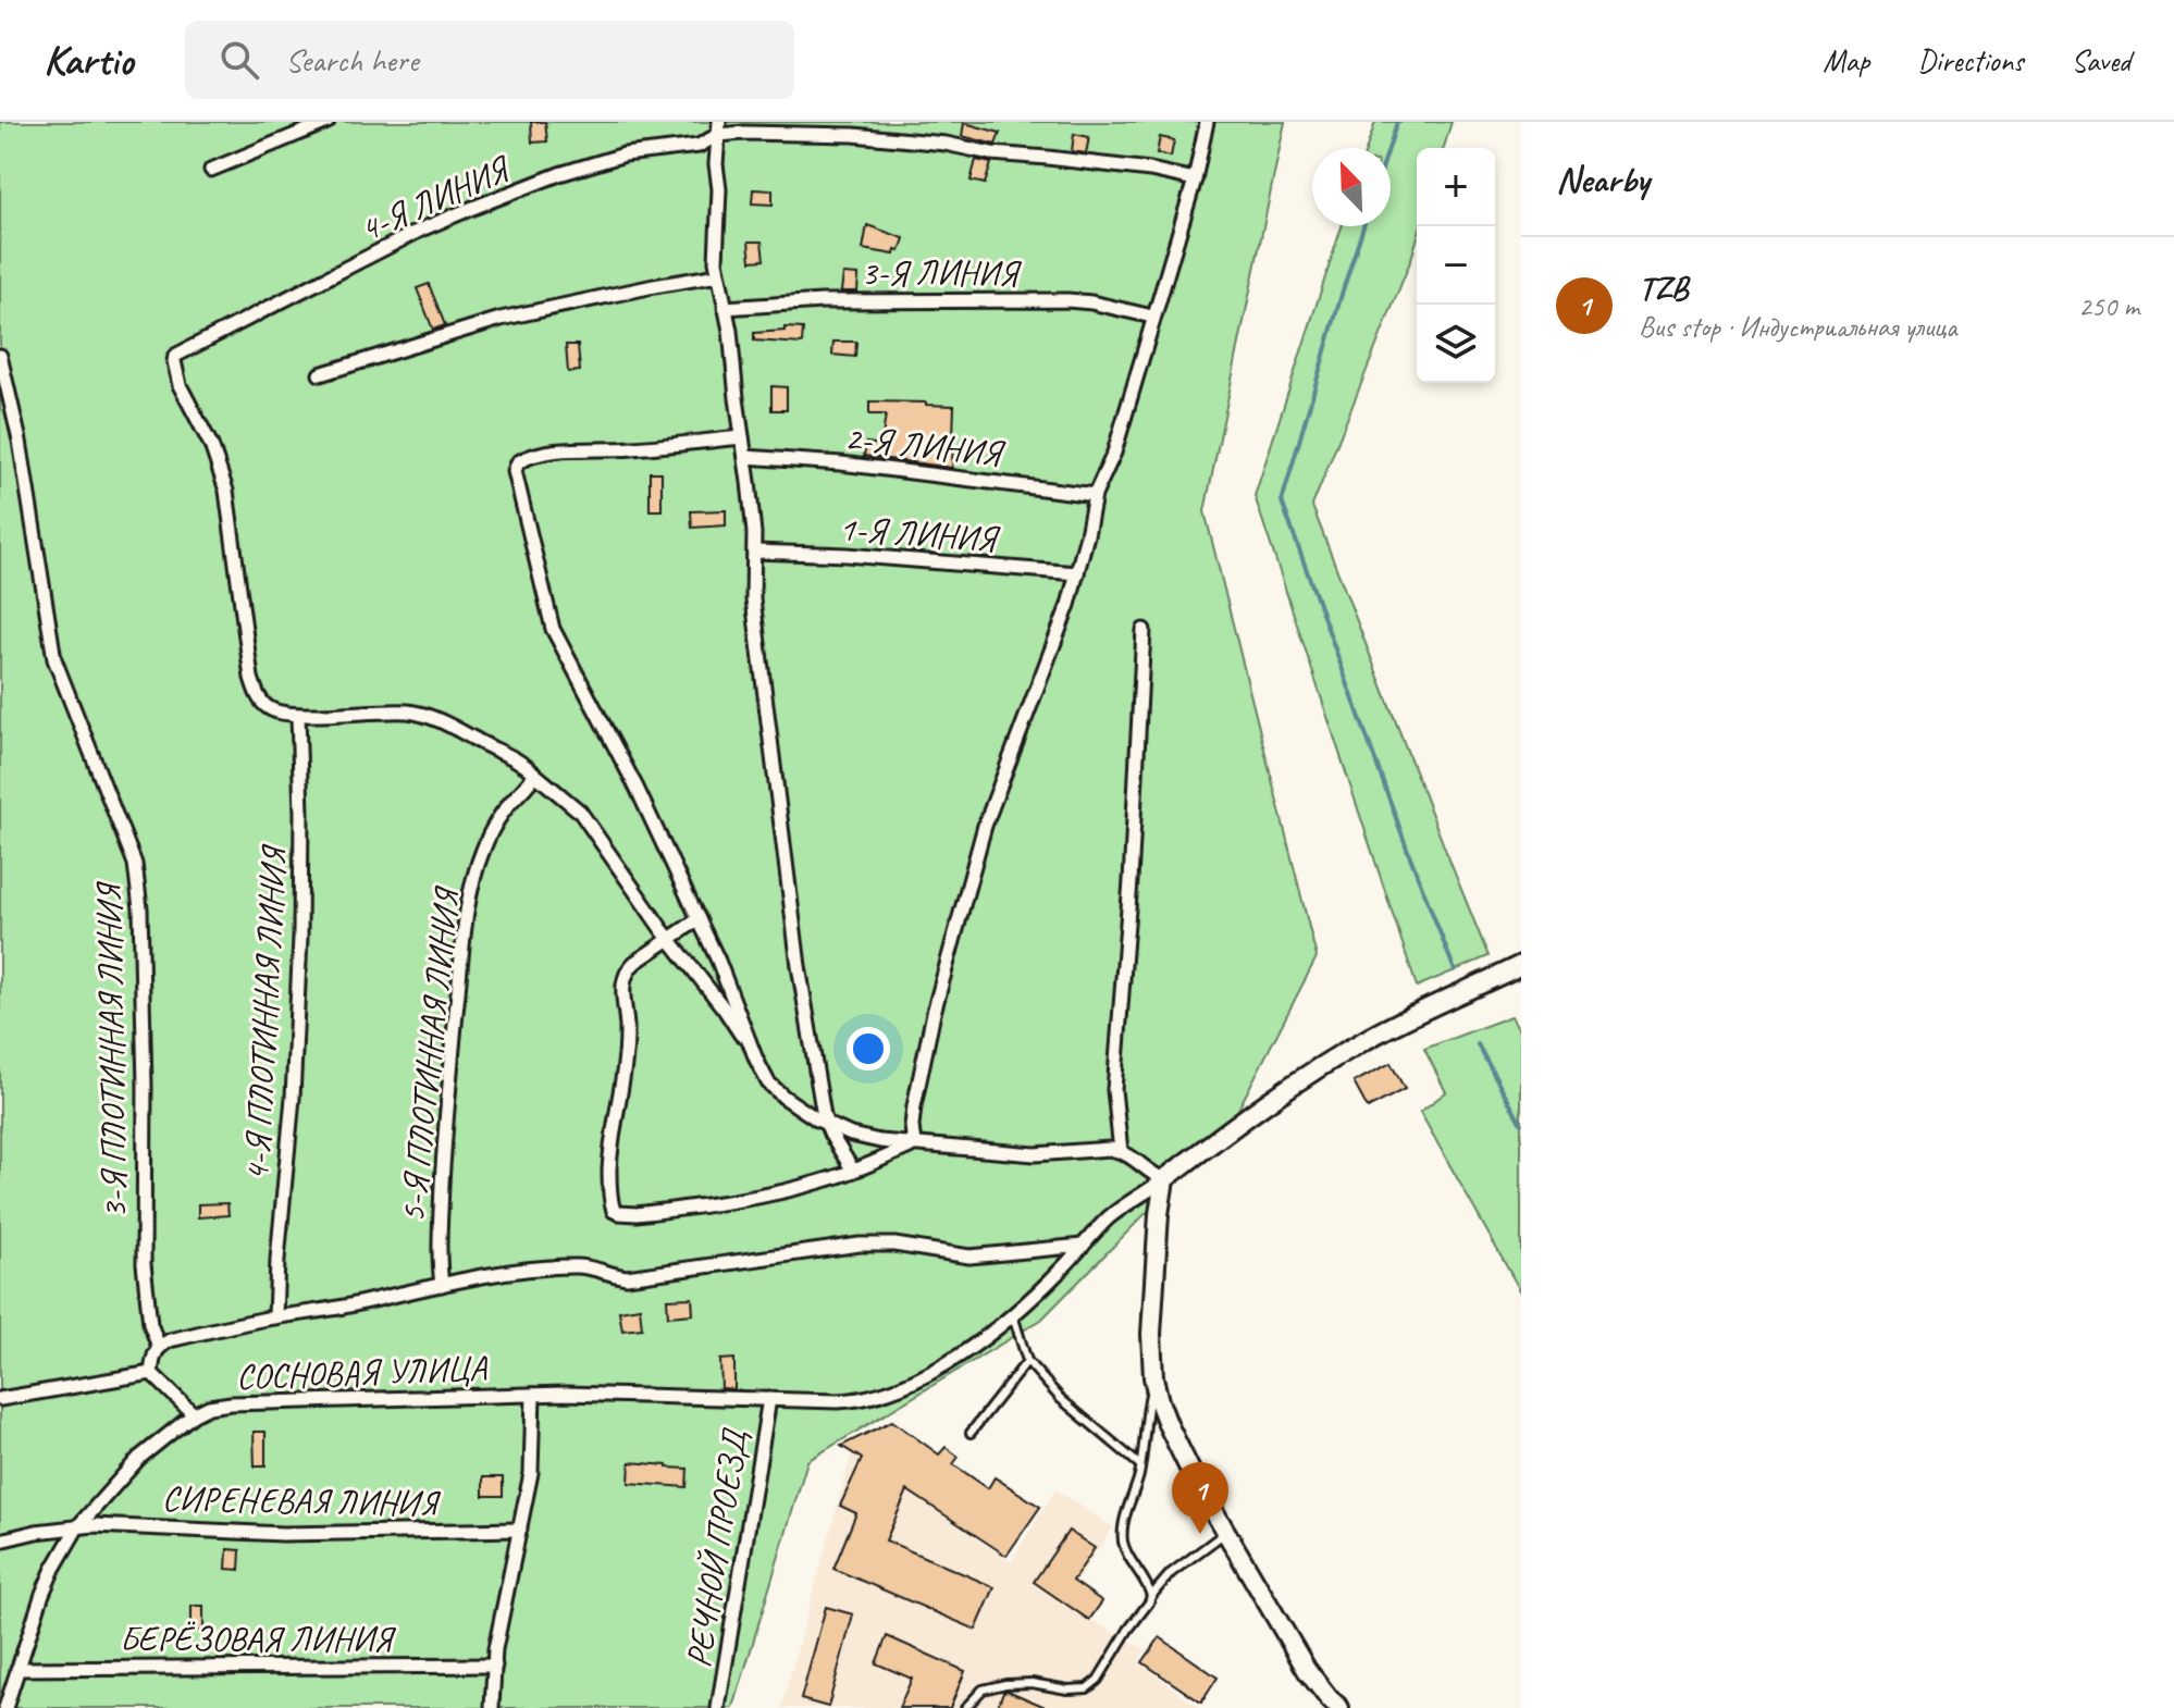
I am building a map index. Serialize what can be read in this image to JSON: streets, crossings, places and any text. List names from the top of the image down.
{
  "streets": {
    "street": [
      "4-Я ЛИНИЯ",
      "3-Я ЛИНИЯ",
      "2-Я ЛИНИЯ",
      "1-Я ЛИНИЯ",
      "4-Я ПЛОТИННАЯ ЛИНИЯ",
      "3-Я ПЛОТИННАЯ ЛИНИЯ",
      "5-Я ПЛОТИННАЯ ЛИНИЯ",
      "СОСНОВАЯ УЛИЦА",
      "СИРЕНЕВАЯ ЛИНИЯ",
      "РЕЧНОЙ ПРОЕЗД",
      "БЕРЁЗОВАЯ ЛИНИЯ"
    ]
  },
  "crossings": [
    ["4-Я ЛИНИЯ", "4-Я ПЛОТИННАЯ ЛИНИЯ"],
    ["СОСНОВАЯ УЛИЦА", "РЕЧНОЙ ПРОЕЗД"]
  ],
  "north": "top left",
  "page": {
    "header": "Kartio",
    "search": "Search here",
    "nav": ["Map", "Directions", "Saved"],
    "heading": "Nearby",
    "map_buttons": ["+", "−"],
    "list": [
      {
        "mark": "1",
        "name": "TZB",
        "note": "Bus stop · Индустриальная улица",
        "value": "250 m"
      }
    ],
    "pins": "1"
  }
}
